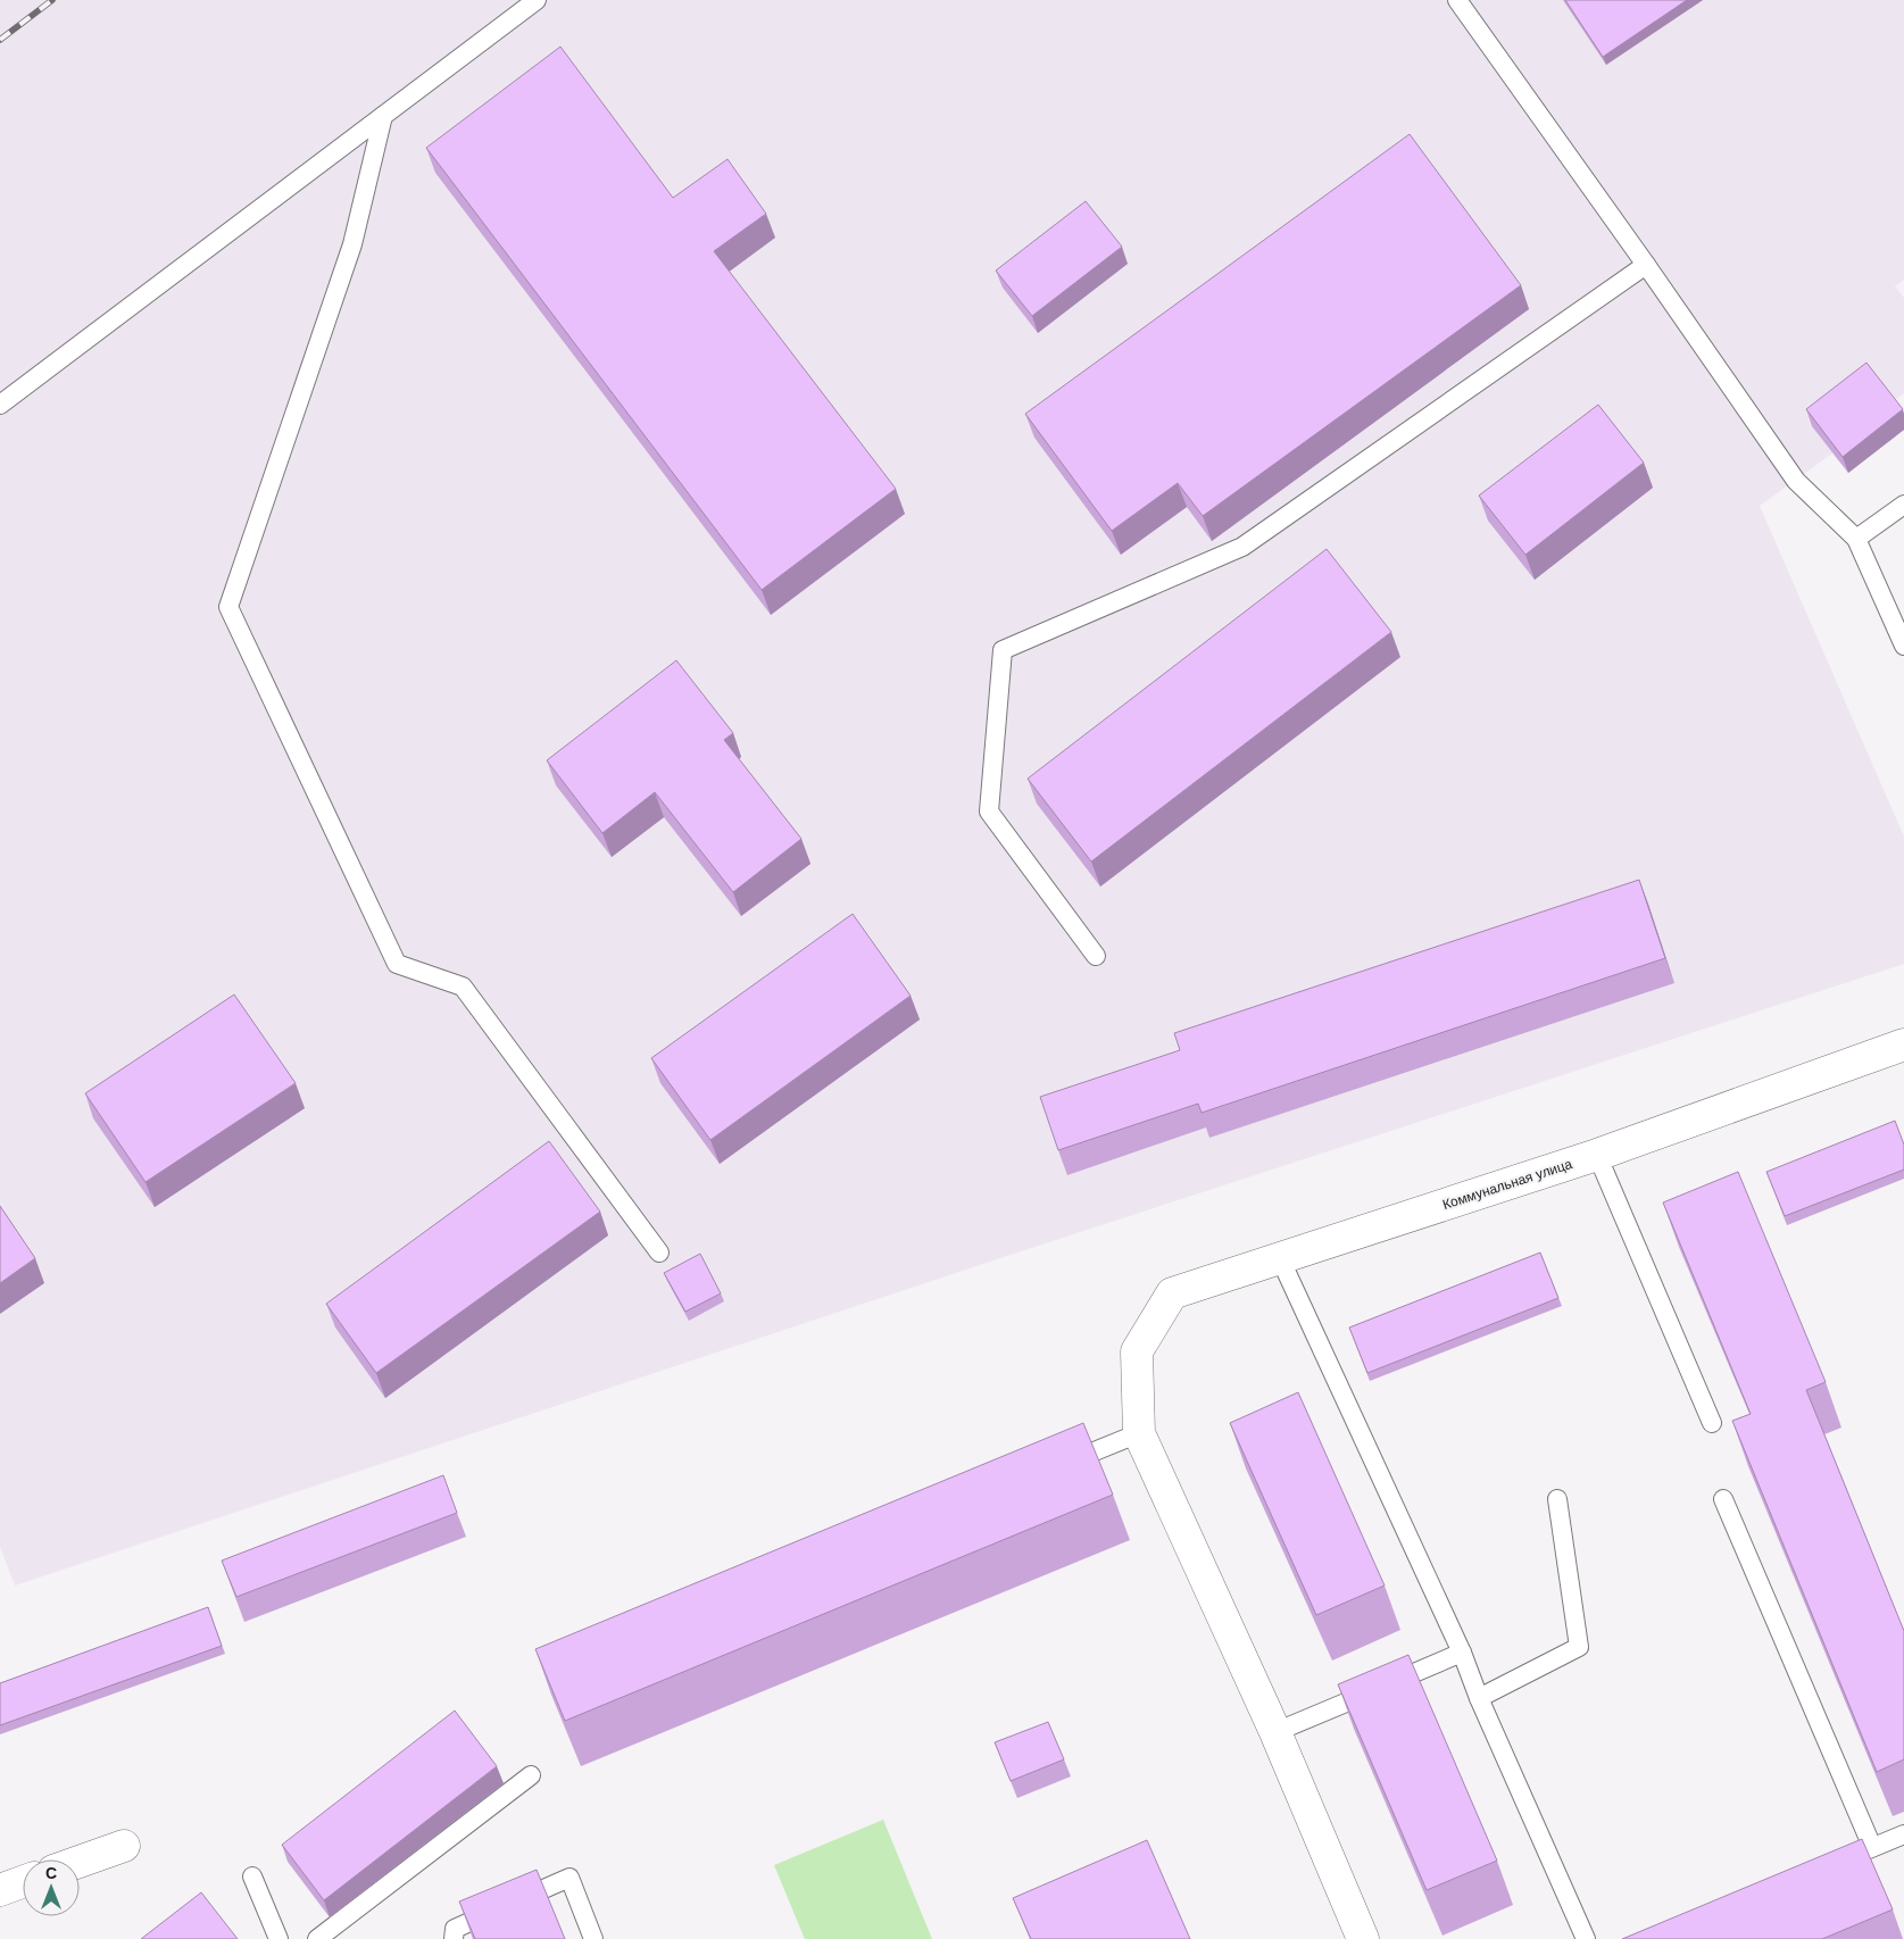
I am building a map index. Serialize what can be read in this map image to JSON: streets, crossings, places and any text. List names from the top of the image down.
{
  "streets": {
    "street": ["Коммунальная улица"]
  },
  "north": "top"
}
